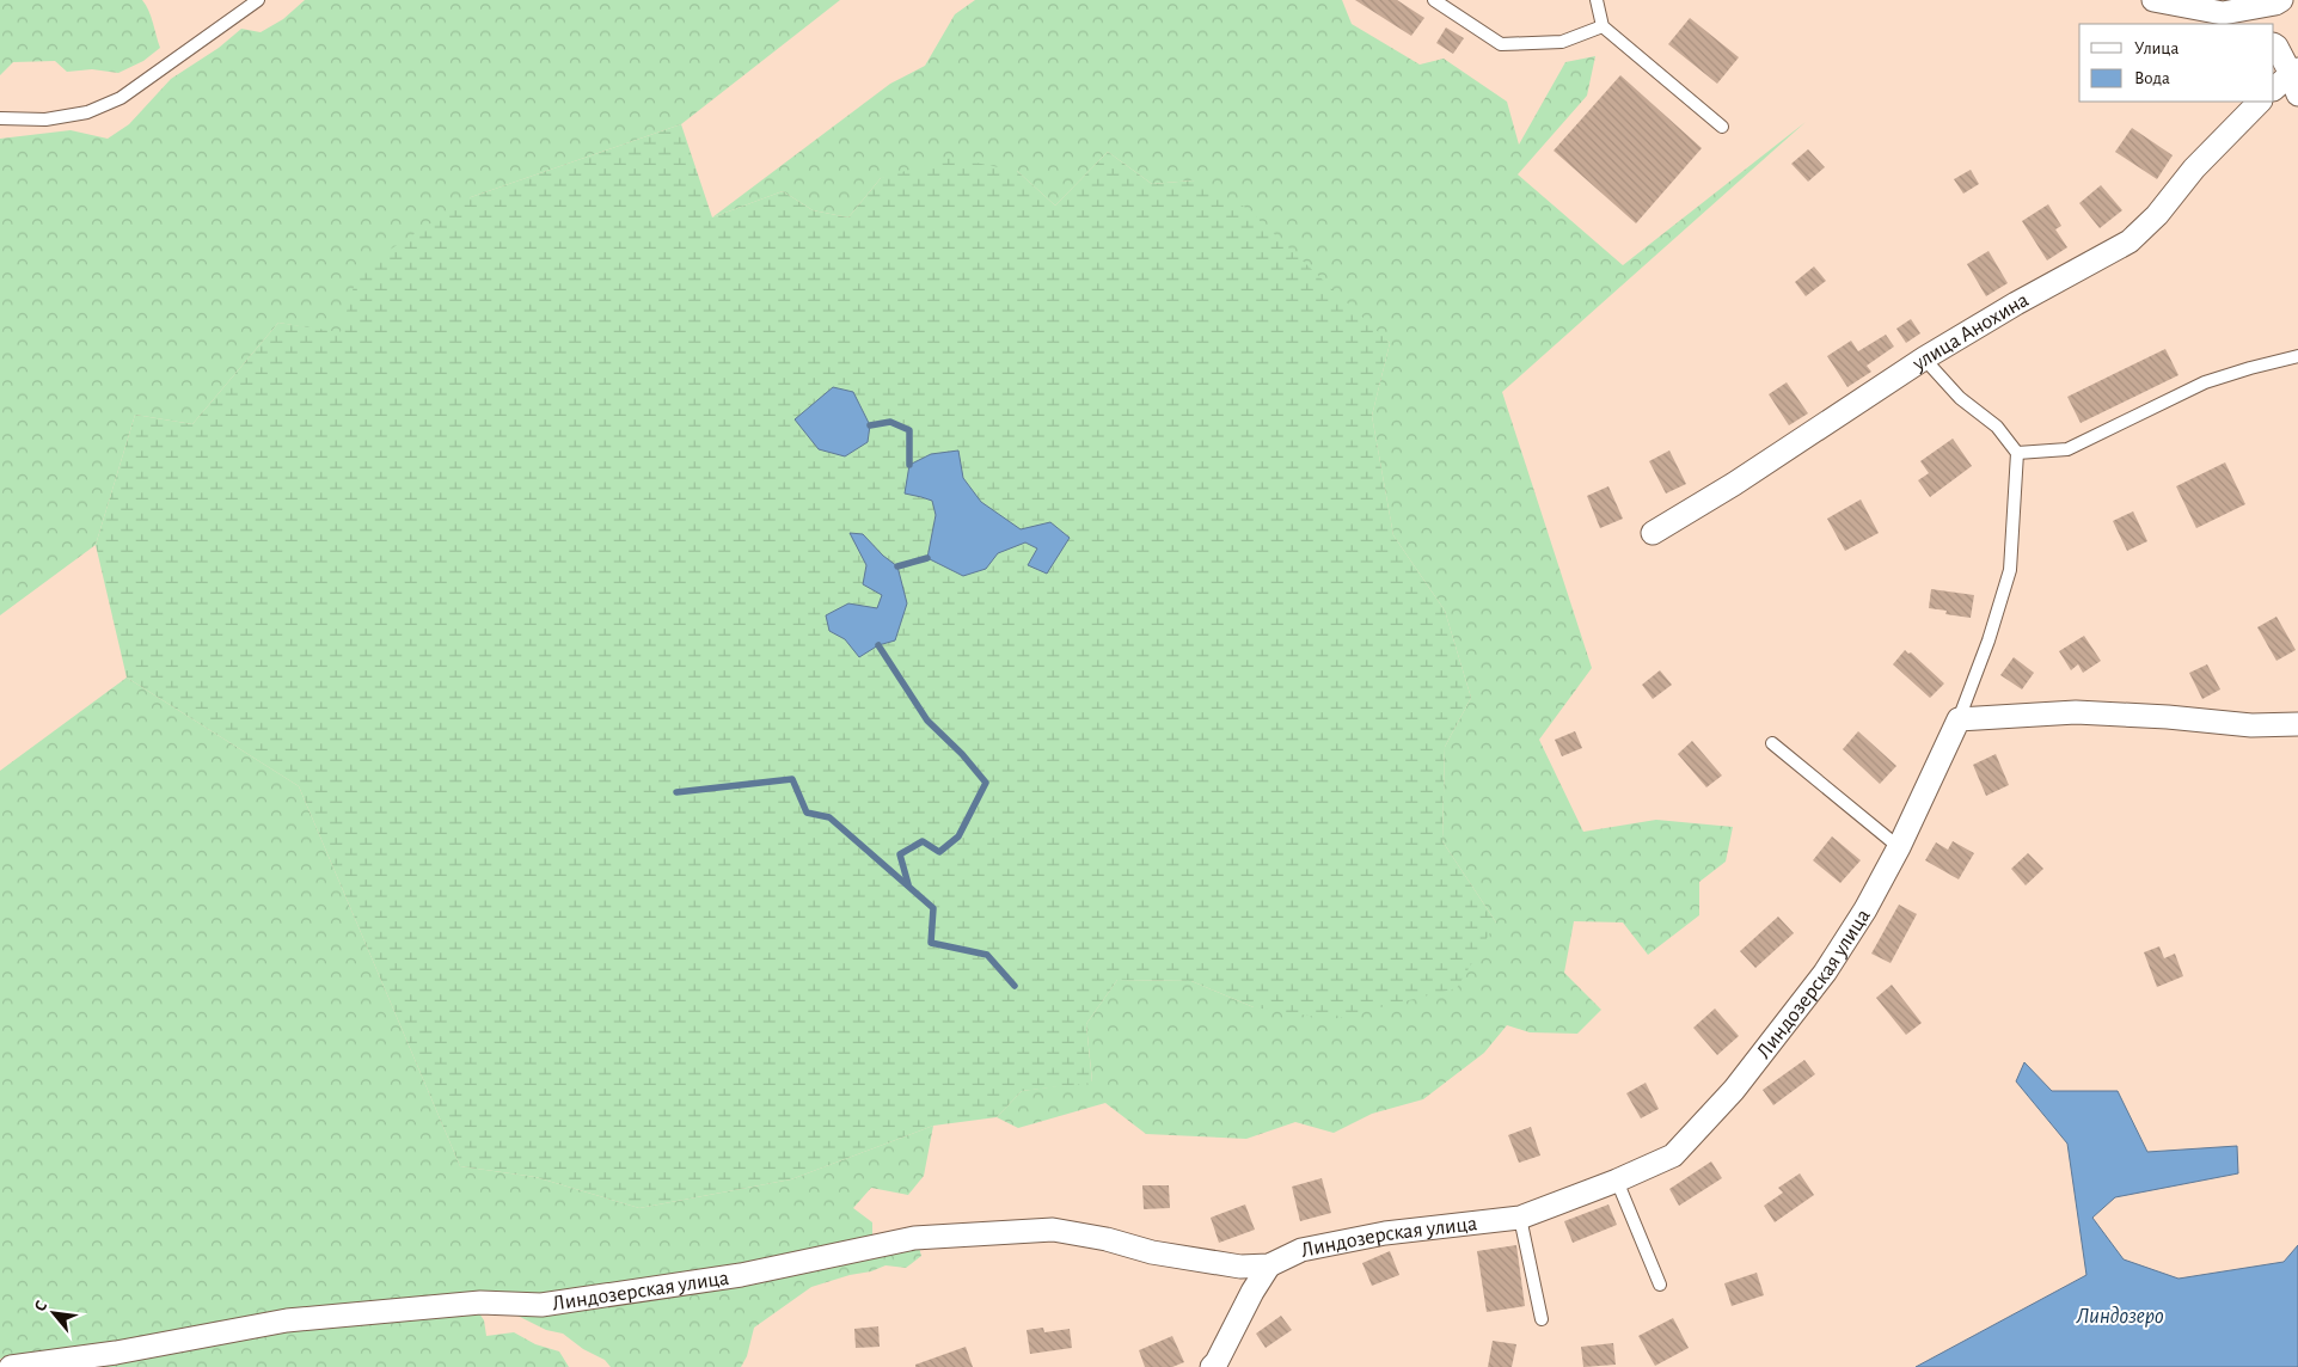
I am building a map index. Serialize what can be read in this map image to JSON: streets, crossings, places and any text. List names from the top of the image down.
{
  "streets": {
    "street": ["улица Анохина", "Линдозерская улица"]
  },
  "water": ["Линдозеро"],
  "legend": ["Улица", "Вода"],
  "north": "top left"
}
